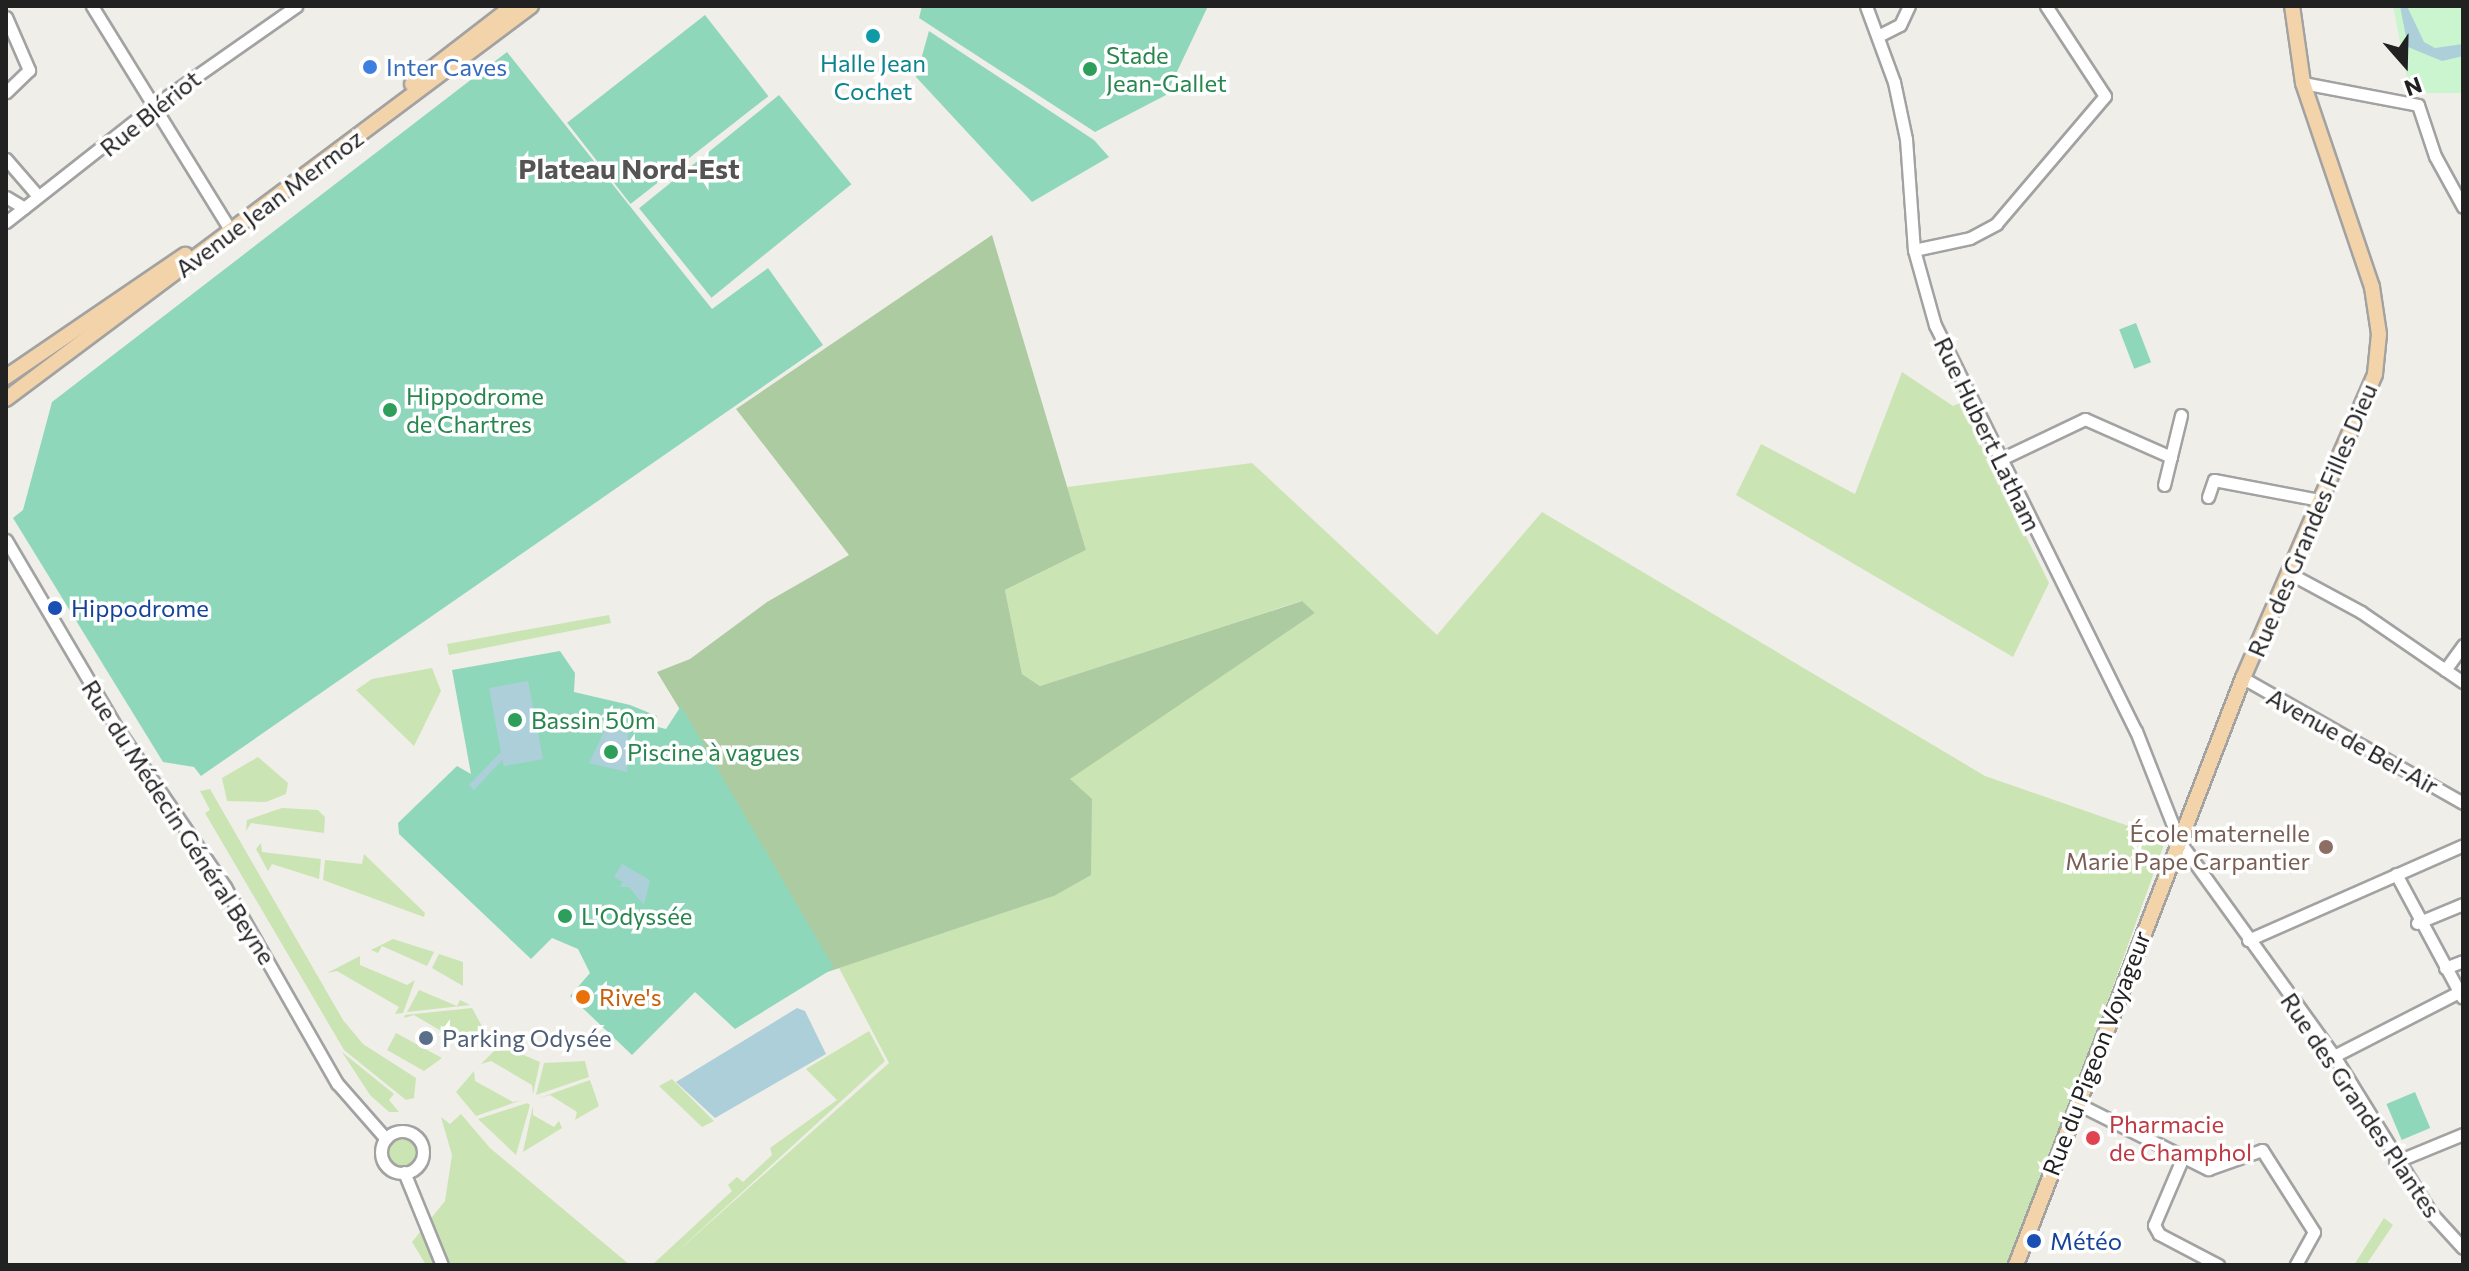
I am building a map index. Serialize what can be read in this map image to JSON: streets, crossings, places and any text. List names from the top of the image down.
{
  "streets": {
    "main road": ["Avenue Jean Mermoz", "Rue des Grandes Filles Dieu", "Rue du Pigeon Voyageur"],
    "street": [
      "Rue Blériot",
      "Rue Hubert Latham",
      "Avenue de Bel-Air",
      "Rue du Médecin Général Beyne",
      "Rue des Grandes Plantes"
    ]
  },
  "crossings": [
    ["Rue Hubert Latham", "Rue des Grandes Filles Dieu"],
    ["Rue Hubert Latham", "Rue du Pigeon Voyageur"],
    ["Rue Hubert Latham", "Rue des Grandes Plantes"],
    ["Rue des Grandes Filles Dieu", "Avenue de Bel-Air"],
    ["Rue des Grandes Filles Dieu", "Rue du Pigeon Voyageur"],
    ["Rue des Grandes Filles Dieu", "Rue des Grandes Plantes"],
    ["Rue du Pigeon Voyageur", "Rue des Grandes Plantes"]
  ],
  "districts": ["Plateau Nord-Est"],
  "places": [
    "Halle Jean Cochet",
    "Inter Caves",
    "Stade Jean-Gallet",
    "Hippodrome de Chartres",
    "Hippodrome",
    "Bassin 50m",
    "Piscine à vagues",
    "École maternelle Marie Pape Carpantier",
    "L'Odyssée",
    "Rive's",
    "Parking Odysée",
    "Pharmacie de Champhol",
    "Météo"
  ],
  "north": "bottom"
}
